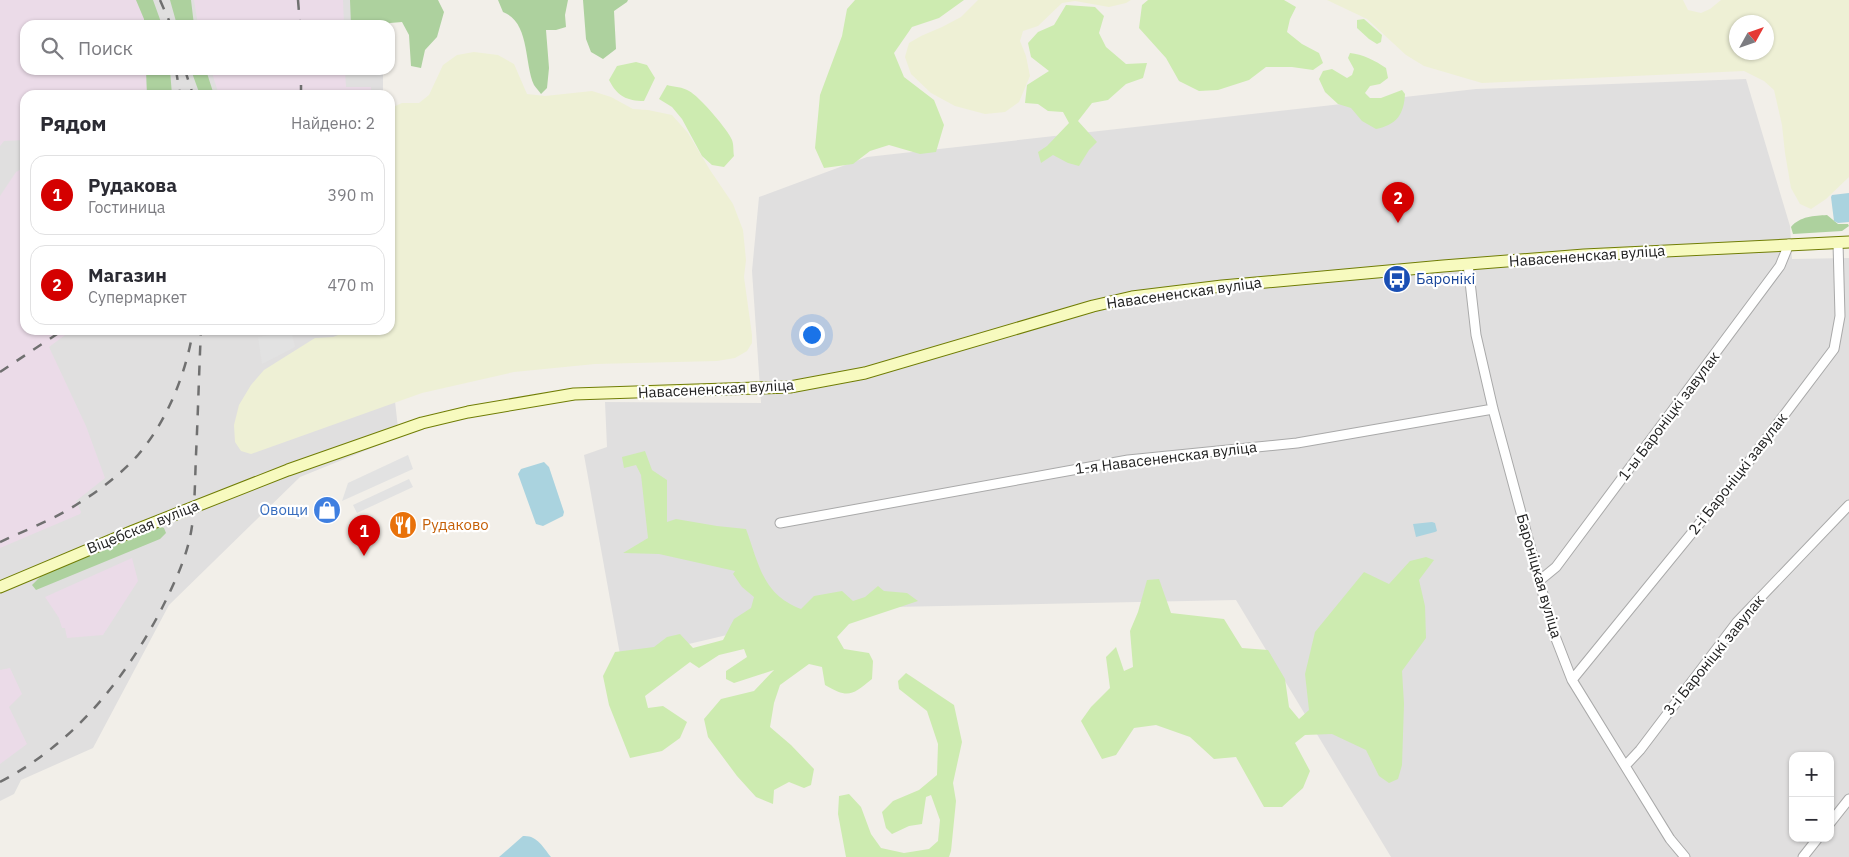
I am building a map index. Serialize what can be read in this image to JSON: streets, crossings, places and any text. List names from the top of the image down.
{
  "streets": {
    "main road": ["Навасененская вуліца", "Віцебская вуліца"],
    "street": [
      "1-ы Бароніцкі завулак",
      "1-я Навасененская вуліца",
      "2-і Бароніцкі завулак",
      "Бароніцкая вуліца",
      "3-і Бароніцкі завулак"
    ]
  },
  "crossings": [
    ["Навасененская вуліца", "1-ы Бароніцкі завулак"],
    ["Навасененская вуліца", "2-і Бароніцкі завулак"],
    ["Навасененская вуліца", "Віцебская вуліца"],
    ["Навасененская вуліца", "Бароніцкая вуліца"],
    ["1-ы Бароніцкі завулак", "Бароніцкая вуліца"],
    ["1-я Навасененская вуліца", "Бароніцкая вуліца"],
    ["2-і Бароніцкі завулак", "Бароніцкая вуліца"],
    ["Бароніцкая вуліца", "3-і Бароніцкі завулак"]
  ],
  "places": {
    "bus stop": ["Баронікі"],
    "shop": ["Овощи"],
    "restaurant": ["Рудаково"]
  },
  "north": "top right",
  "page": {
    "search": "Поиск",
    "heading": ["Рядом", "Найдено: 2"],
    "list": [
      {
        "mark": "1",
        "name": "Рудакова",
        "note": "Гостиница",
        "value": "390 m"
      },
      {
        "mark": "2",
        "name": "Магазин",
        "note": "Супермаркет",
        "value": "470 m"
      }
    ],
    "pins": ["2", "1"],
    "map_buttons": ["+", "−"]
  }
}
